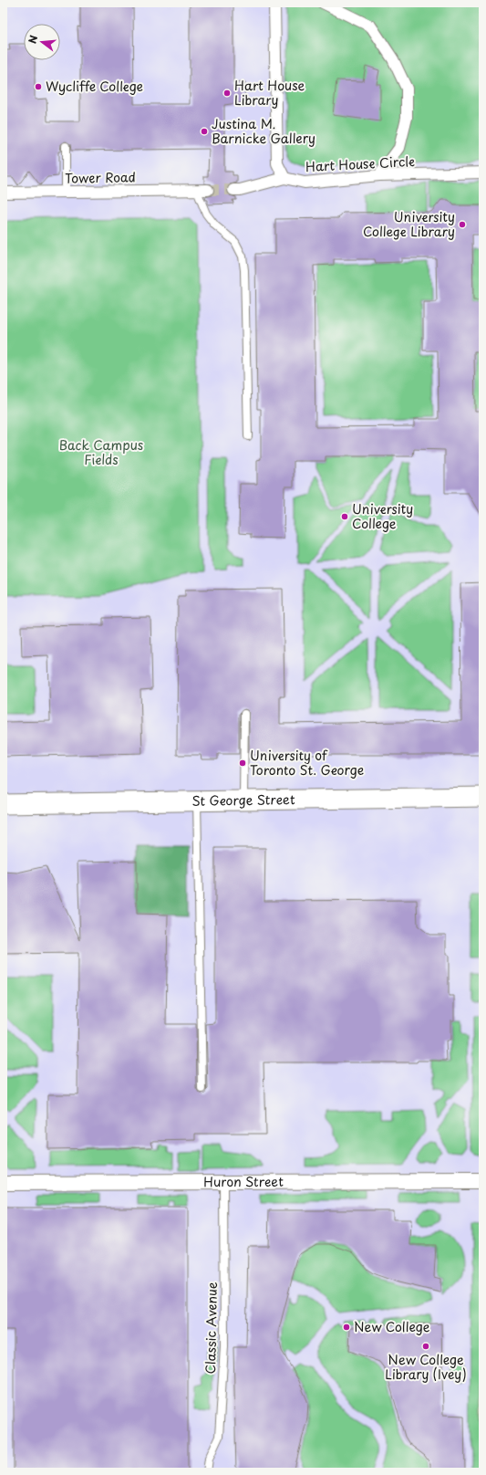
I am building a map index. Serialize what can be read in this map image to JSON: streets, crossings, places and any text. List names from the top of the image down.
{
  "streets": {
    "street": [
      "Hart House Circle",
      "Tower Road",
      "St George Street",
      "Huron Street"
    ],
    "lane": ["Classic Avenue"]
  },
  "crossings": [
    ["Huron Street", "Classic Avenue"]
  ],
  "parks": ["Back Campus Fields"],
  "places": [
    "Wycliffe College",
    "Hart House Library",
    "Justina M. Barnicke Gallery",
    "University College Library",
    "University College",
    "University of Toronto St. George",
    "New College",
    "New College Library (Ivey)"
  ],
  "north": "left"
}
